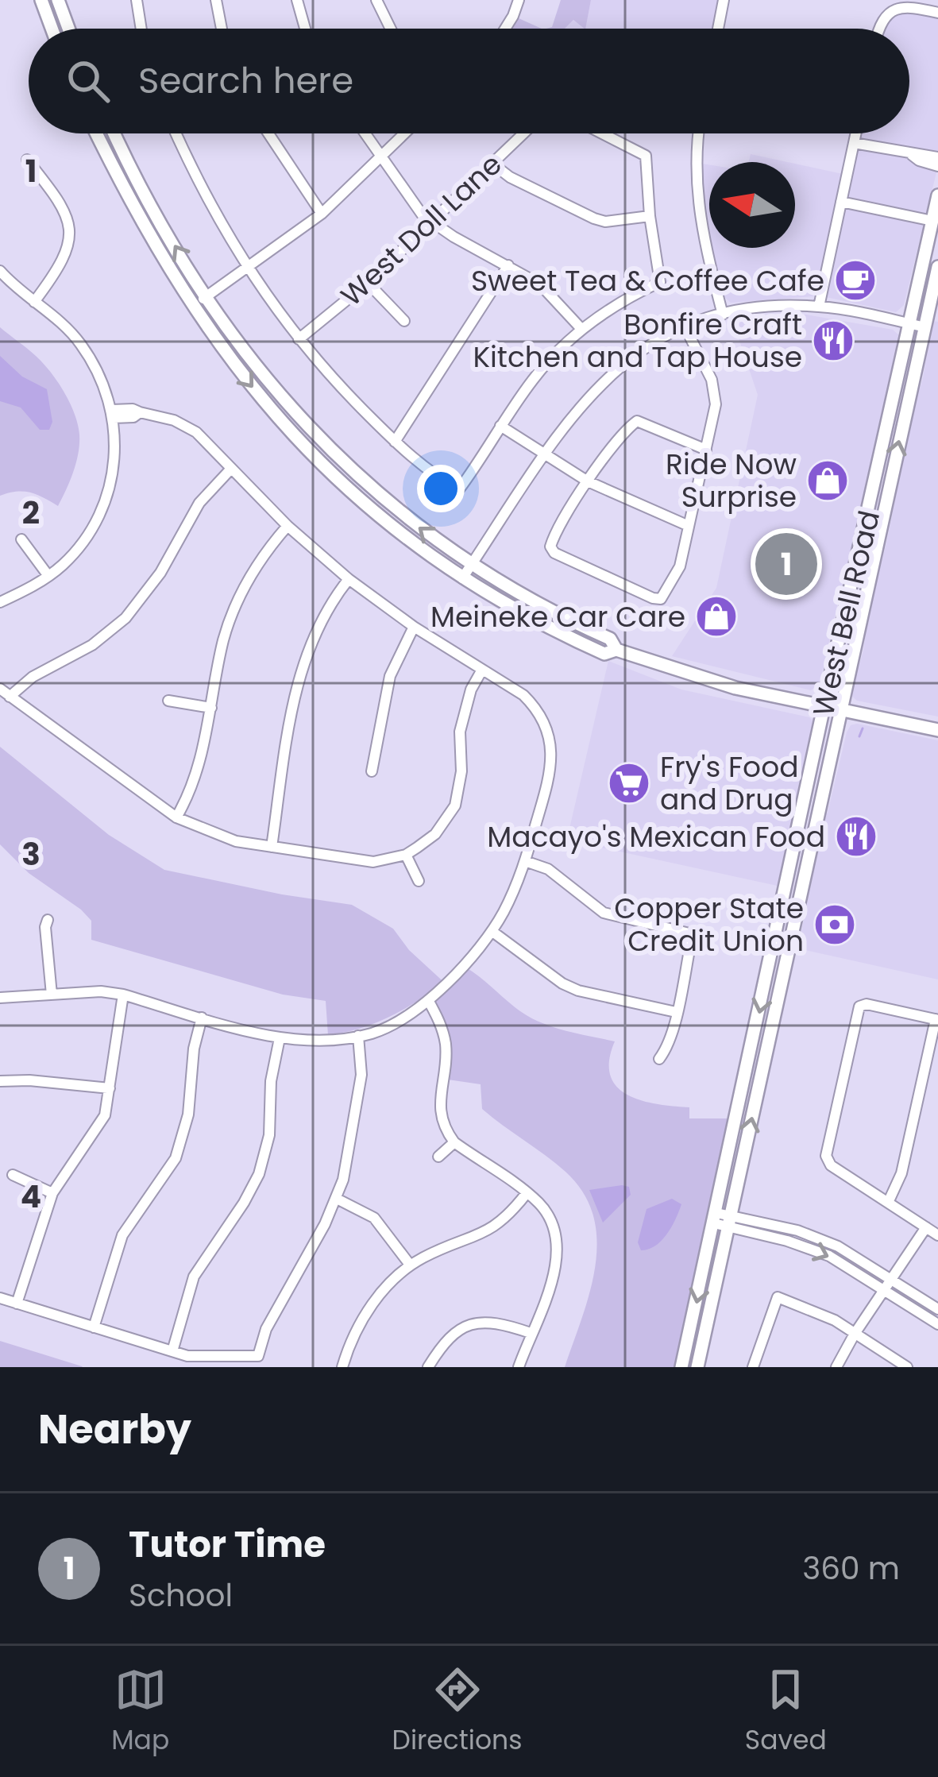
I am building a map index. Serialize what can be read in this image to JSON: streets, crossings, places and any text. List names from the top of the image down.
{
  "streets": {
    "main road": ["West Bell Road"],
    "street": ["West Doll Lane"]
  },
  "places": {
    "cafe": ["Sweet Tea & Coffee Cafe"],
    "restaurant": ["Bonfire Craft Kitchen and Tap House", "Macayo's Mexican Food"],
    "shop": ["Ride Now Surprise", "Meineke Car Care"],
    "supermarket": ["Fry's Food and Drug"],
    "bank": ["Copper State Credit Union"]
  },
  "north": "left",
  "page": {
    "search": "Search here",
    "pins": "1",
    "heading": "Nearby",
    "list": [
      {
        "mark": "1",
        "name": "Tutor Time",
        "note": "School",
        "value": "360 m"
      }
    ],
    "nav": ["Map", "Directions", "Saved"]
  },
  "grid": {
    "rows": [
      "1",
      "2",
      "3",
      "4"
    ]
  }
}
